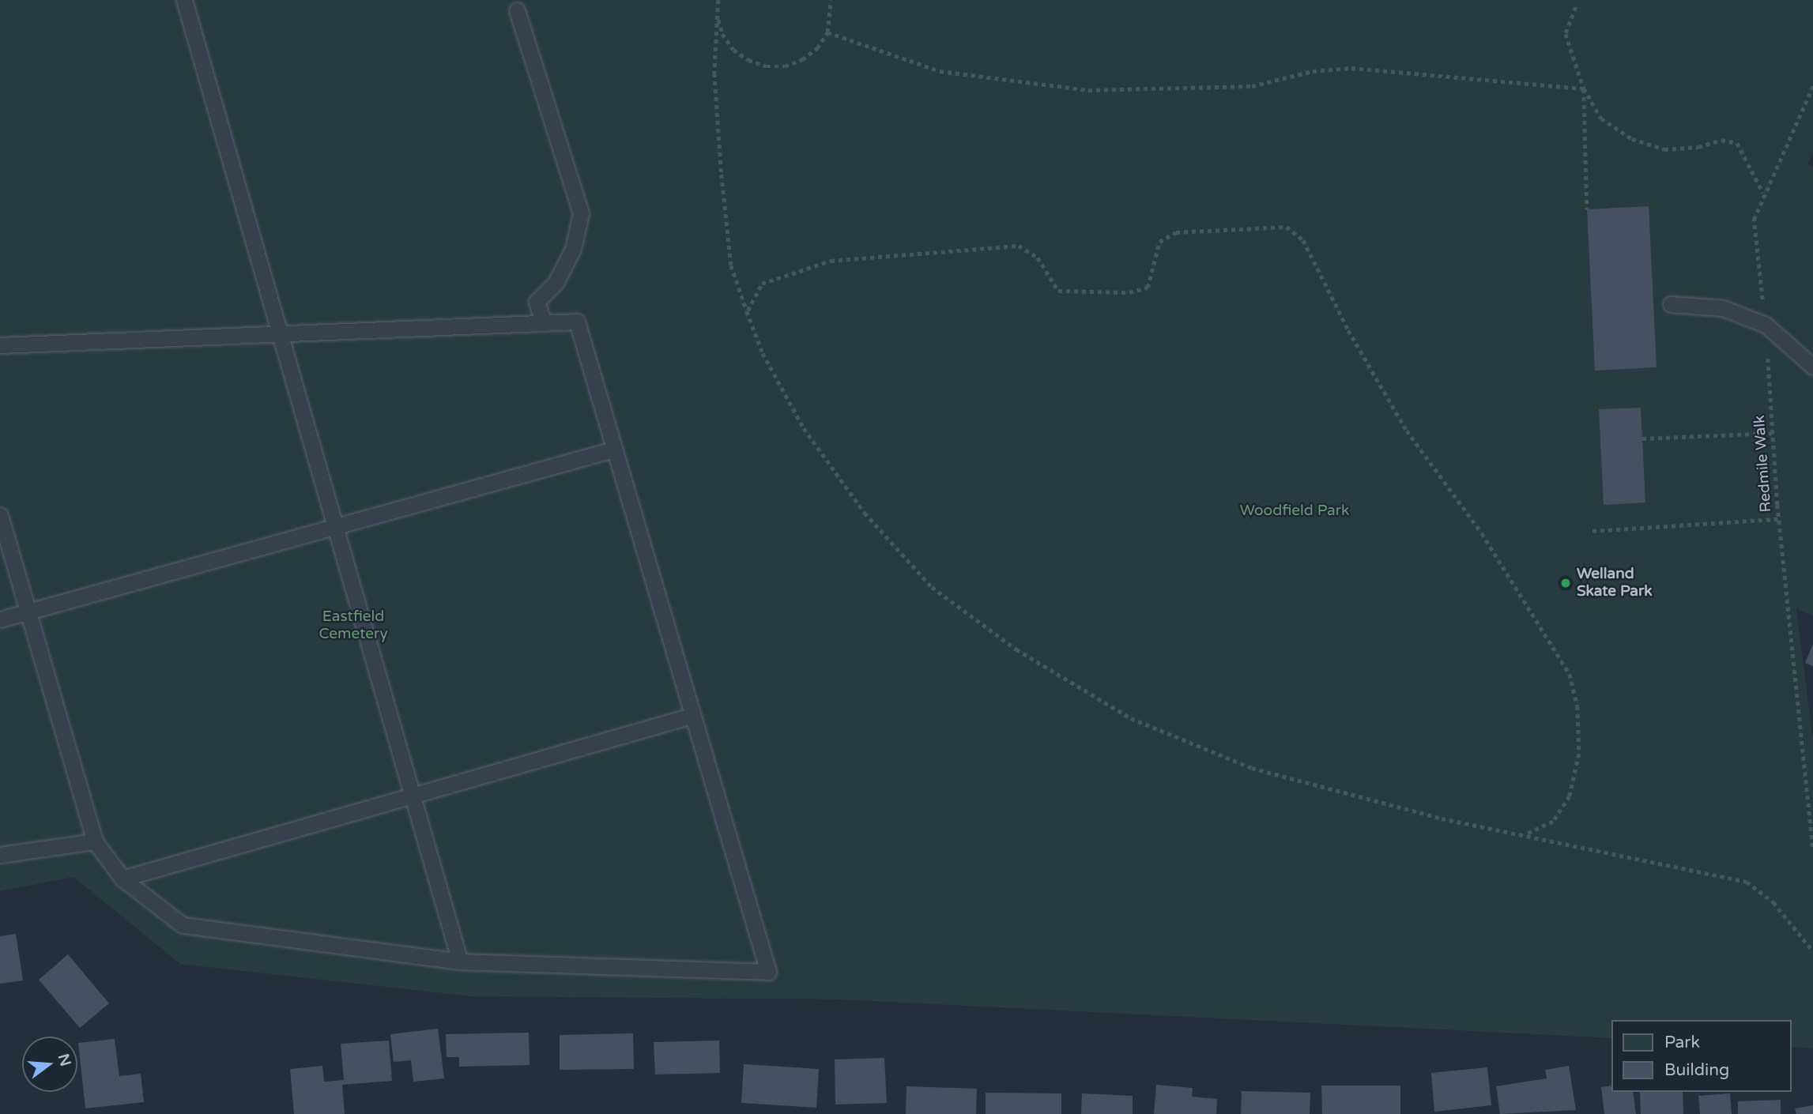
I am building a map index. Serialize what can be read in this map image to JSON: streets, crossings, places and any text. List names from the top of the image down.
{
  "streets": {
    "path": ["Redmile Walk"]
  },
  "parks": ["Woodfield Park", "Eastfield Cemetery"],
  "places": ["Welland Skate Park"],
  "legend": ["Park", "Building"],
  "north": "right"
}
